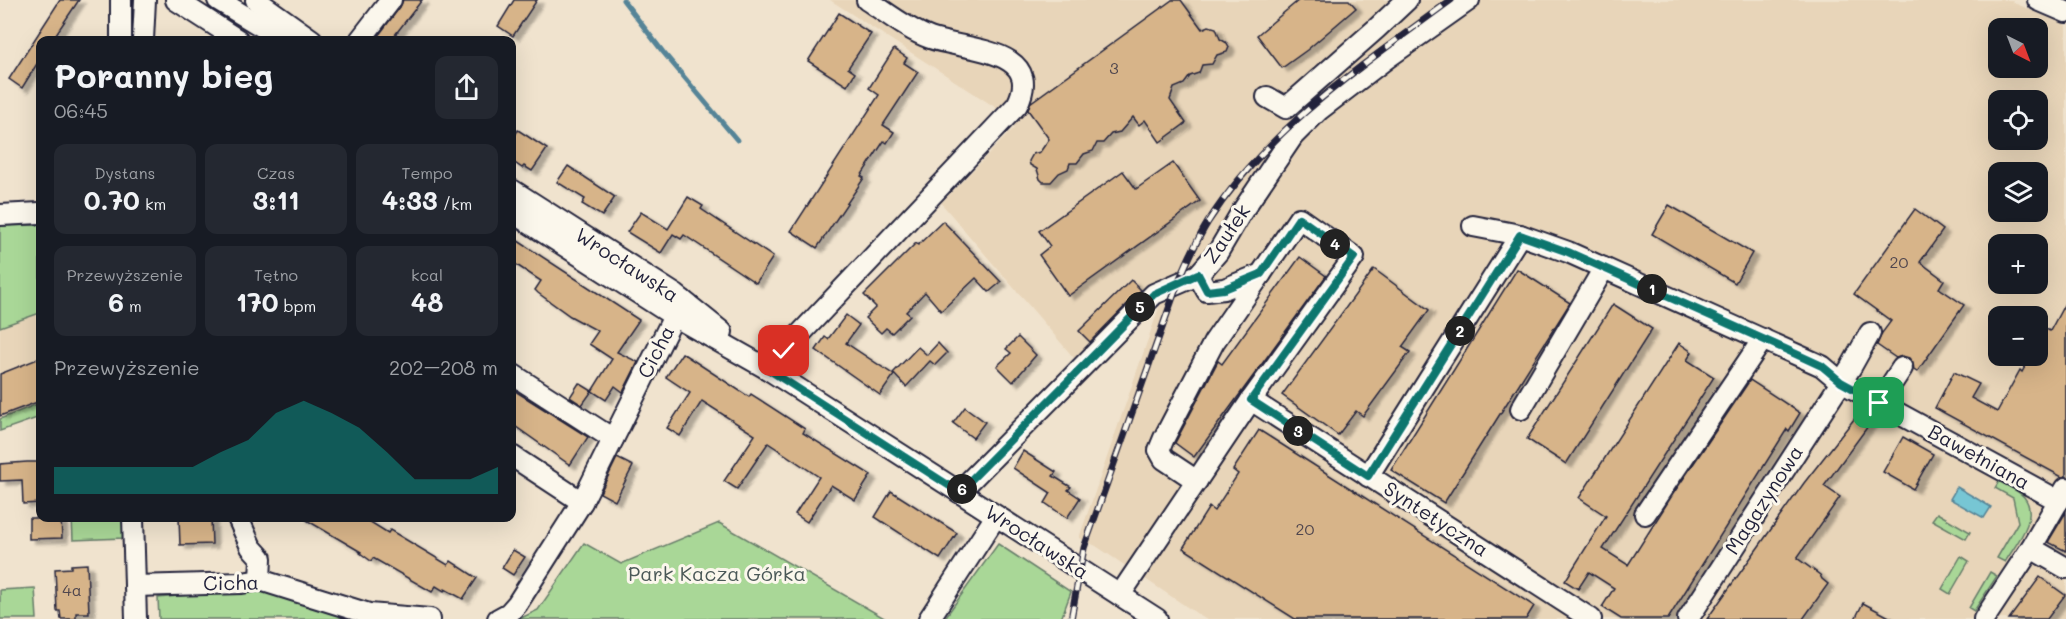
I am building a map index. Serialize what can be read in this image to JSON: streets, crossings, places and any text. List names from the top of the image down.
{
  "streets": {
    "street": [
      "Zaułek",
      "Wrocławska",
      "Cicha",
      "Bawełniana",
      "Magazynowa",
      "Syntetyczna"
    ]
  },
  "crossings": [
    ["Zaułek", "Wrocławska"],
    ["Wrocławska", "Cicha"],
    ["Bawełniana", "Magazynowa"]
  ],
  "parks": ["Park Kacza Górka"],
  "house_numbers": [
    "3",
    "20",
    "20",
    "4a"
  ],
  "north": "bottom right",
  "page": {
    "map_buttons": ["+", "−"],
    "heading": ["Poranny bieg", "06:45"],
    "stats": [
      ["Dystans", "0.70 km"],
      ["Czas", "3:11"],
      ["Tempo", "4:33 /km"],
      ["Przewyższenie", "6 m"],
      ["Tętno", "170 bpm"],
      ["kcal", "48"]
    ],
    "pins": [
      "4",
      "1",
      "5",
      "2",
      "3",
      "6"
    ],
    "chart": ["Przewyższenie", "202–208 m"]
  }
}
